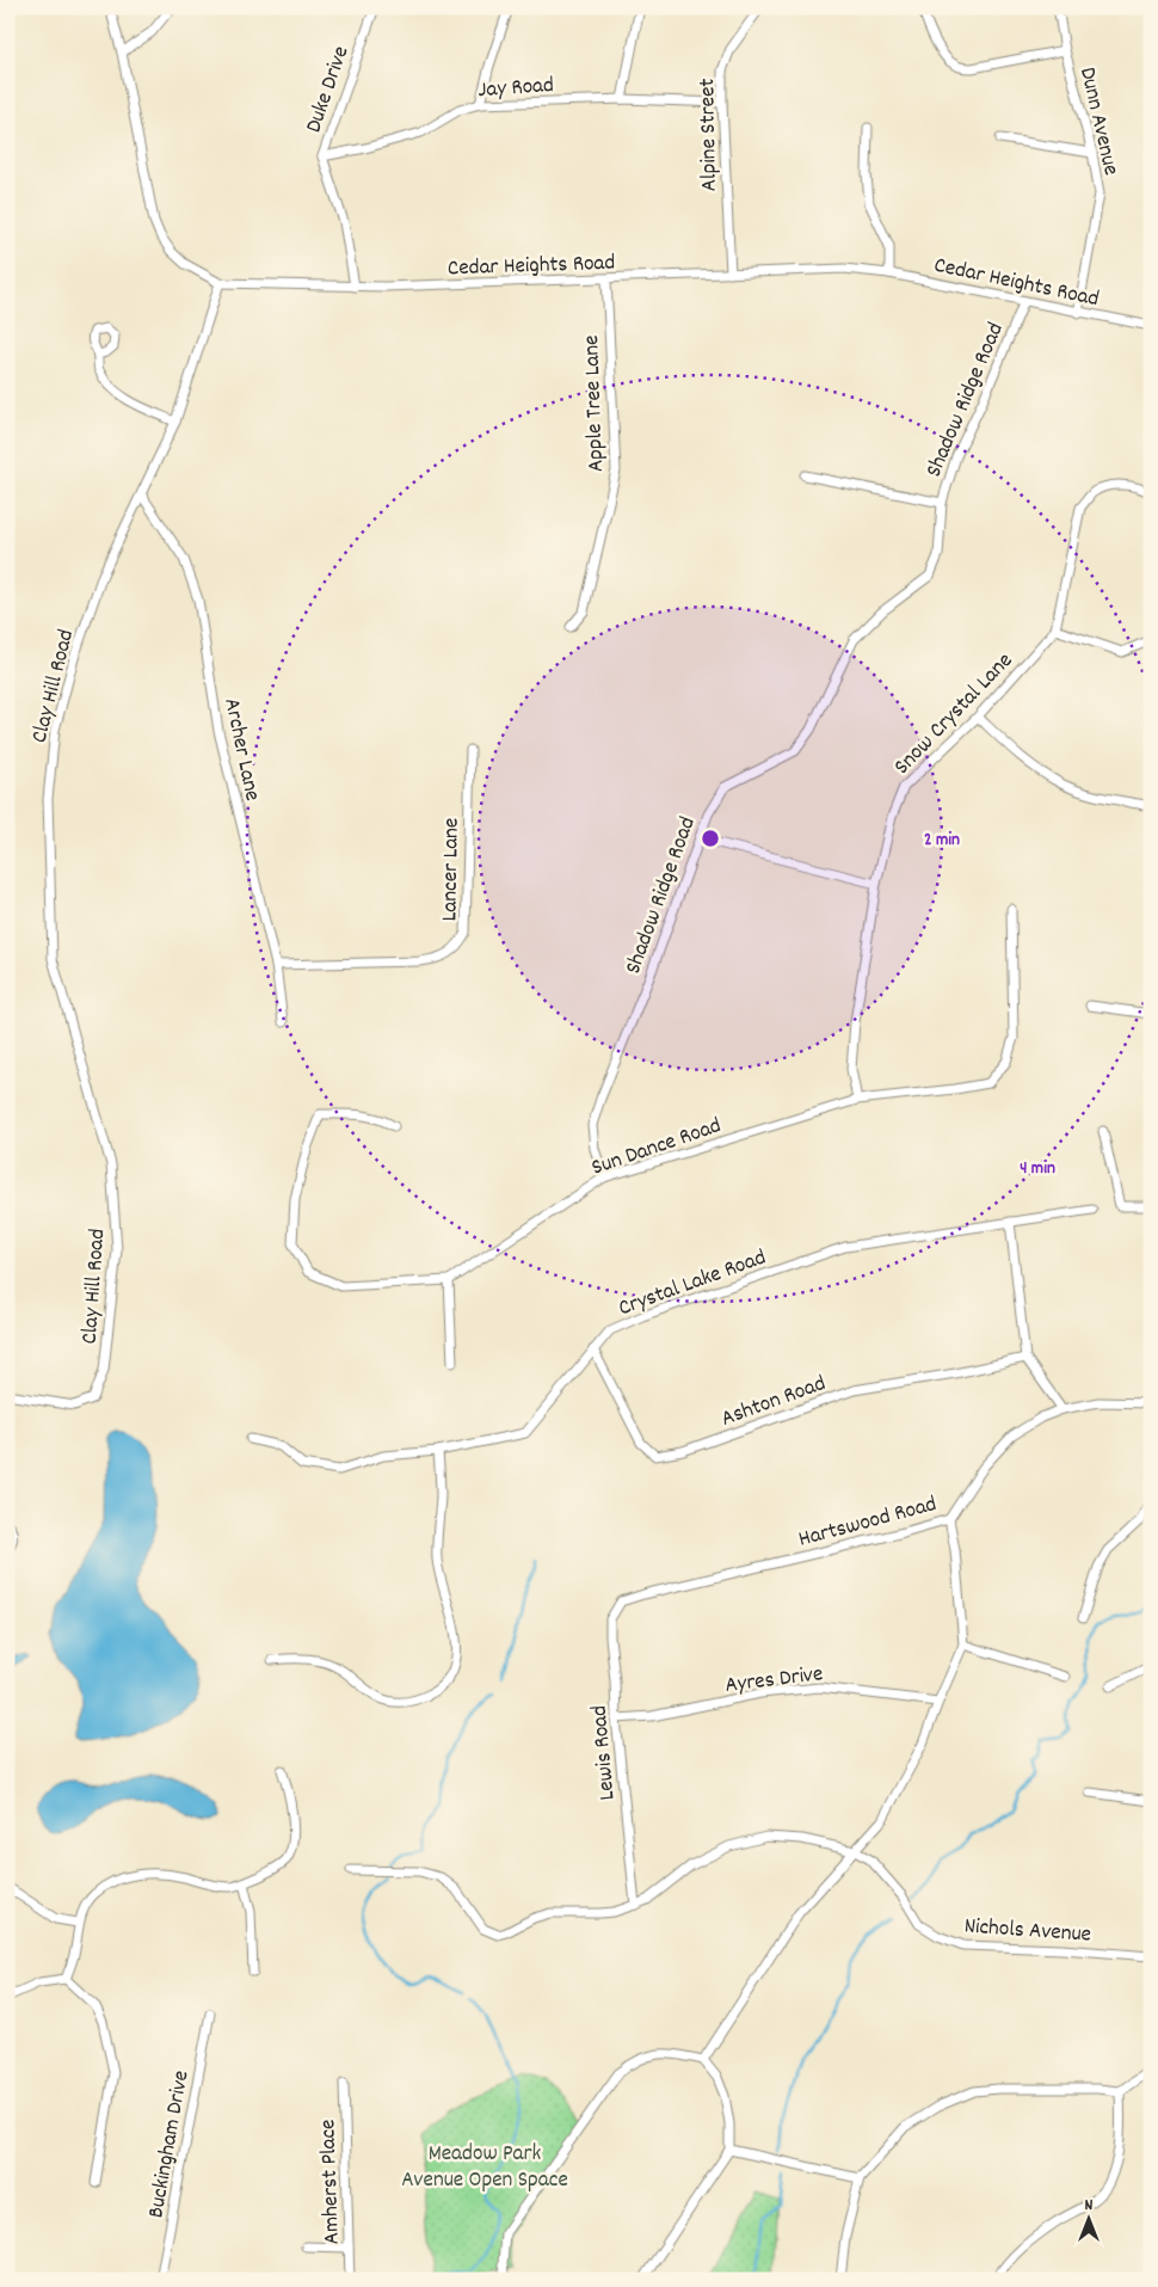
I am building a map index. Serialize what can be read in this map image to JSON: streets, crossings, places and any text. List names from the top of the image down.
{
  "streets": {
    "street": [
      "Jay Road",
      "Duke Drive",
      "Dunn Avenue",
      "Alpine Street",
      "Cedar Heights Road",
      "Shadow Ridge Road",
      "Apple Tree Lane",
      "Clay Hill Road",
      "Snow Crystal Lane",
      "Archer Lane",
      "Lancer Lane",
      "Sun Dance Road",
      "Crystal Lake Road",
      "Ashton Road",
      "Hartswood Road",
      "Ayres Drive",
      "Lewis Road",
      "Nichols Avenue",
      "Buckingham Drive",
      "Amherst Place"
    ]
  },
  "crossings": [
    ["Jay Road", "Duke Drive"],
    ["Jay Road", "Alpine Street"],
    ["Duke Drive", "Cedar Heights Road"],
    ["Dunn Avenue", "Cedar Heights Road"],
    ["Alpine Street", "Cedar Heights Road"],
    ["Cedar Heights Road", "Shadow Ridge Road"],
    ["Cedar Heights Road", "Apple Tree Lane"],
    ["Cedar Heights Road", "Clay Hill Road"],
    ["Shadow Ridge Road", "Sun Dance Road"],
    ["Clay Hill Road", "Archer Lane"],
    ["Snow Crystal Lane", "Sun Dance Road"],
    ["Archer Lane", "Lancer Lane"],
    ["Crystal Lake Road", "Ashton Road"],
    ["Hartswood Road", "Lewis Road"],
    ["Ayres Drive", "Lewis Road"],
    ["Lewis Road", "Nichols Avenue"]
  ],
  "parks": ["Meadow Park Avenue Open Space"],
  "north": "top",
  "rings": ["2 min", "4 min"]
}
